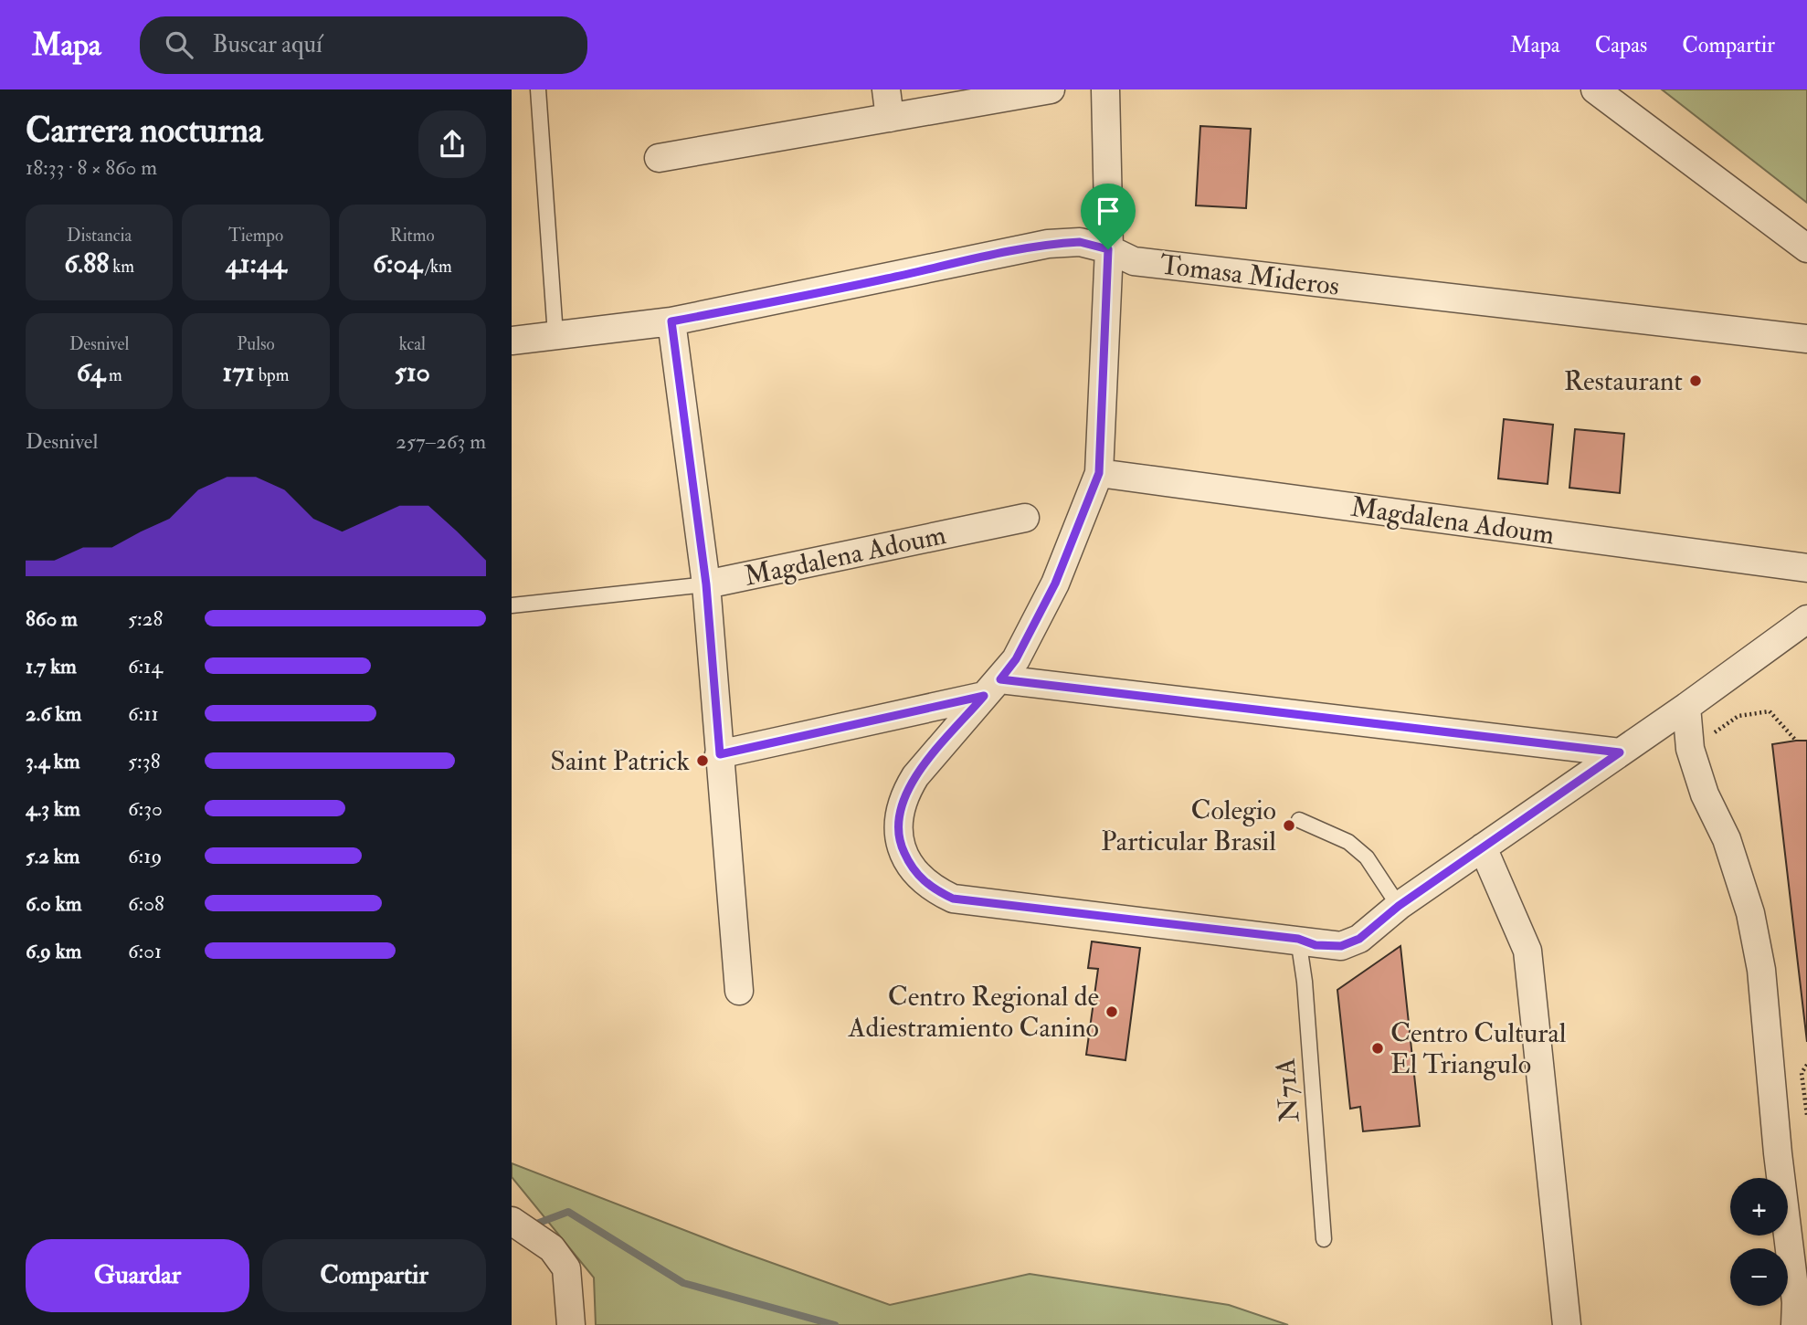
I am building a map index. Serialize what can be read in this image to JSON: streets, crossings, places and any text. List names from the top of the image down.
{
  "streets": {
    "street": ["Tomasa Mideros", "Magdalena Adoum"],
    "lane": ["N71A"]
  },
  "places": [
    "Restaurant",
    "Saint Patrick",
    "Colegio Particular Brasil",
    "Centro Regional de Adiestramiento Canino",
    "Centro Cultural El Triangulo"
  ],
  "page": {
    "header": "Mapa",
    "search": "Buscar aquí",
    "nav": ["Mapa", "Capas", "Compartir"],
    "heading": ["Carrera nocturna", "18:33 · 8 × 860 m"],
    "stats": [
      ["Distancia", "6.88 km"],
      ["Tiempo", "41:44"],
      ["Ritmo", "6:04 /km"],
      ["Desnivel", "64 m"],
      ["Pulso", "171 bpm"],
      ["kcal", "510"]
    ],
    "chart": ["Desnivel", "257–263 m"],
    "list": [
      {
        "name": "860 m",
        "note": "5:28"
      },
      {
        "name": "1.7 km",
        "note": "6:14"
      },
      {
        "name": "2.6 km",
        "note": "6:11"
      },
      {
        "name": "3.4 km",
        "note": "5:38"
      },
      {
        "name": "4.3 km",
        "note": "6:30"
      },
      {
        "name": "5.2 km",
        "note": "6:19"
      },
      {
        "name": "6.0 km",
        "note": "6:08"
      },
      {
        "name": "6.9 km",
        "note": "6:01"
      }
    ],
    "map_buttons": ["+", "−"],
    "buttons": ["Guardar", "Compartir"]
  }
}
